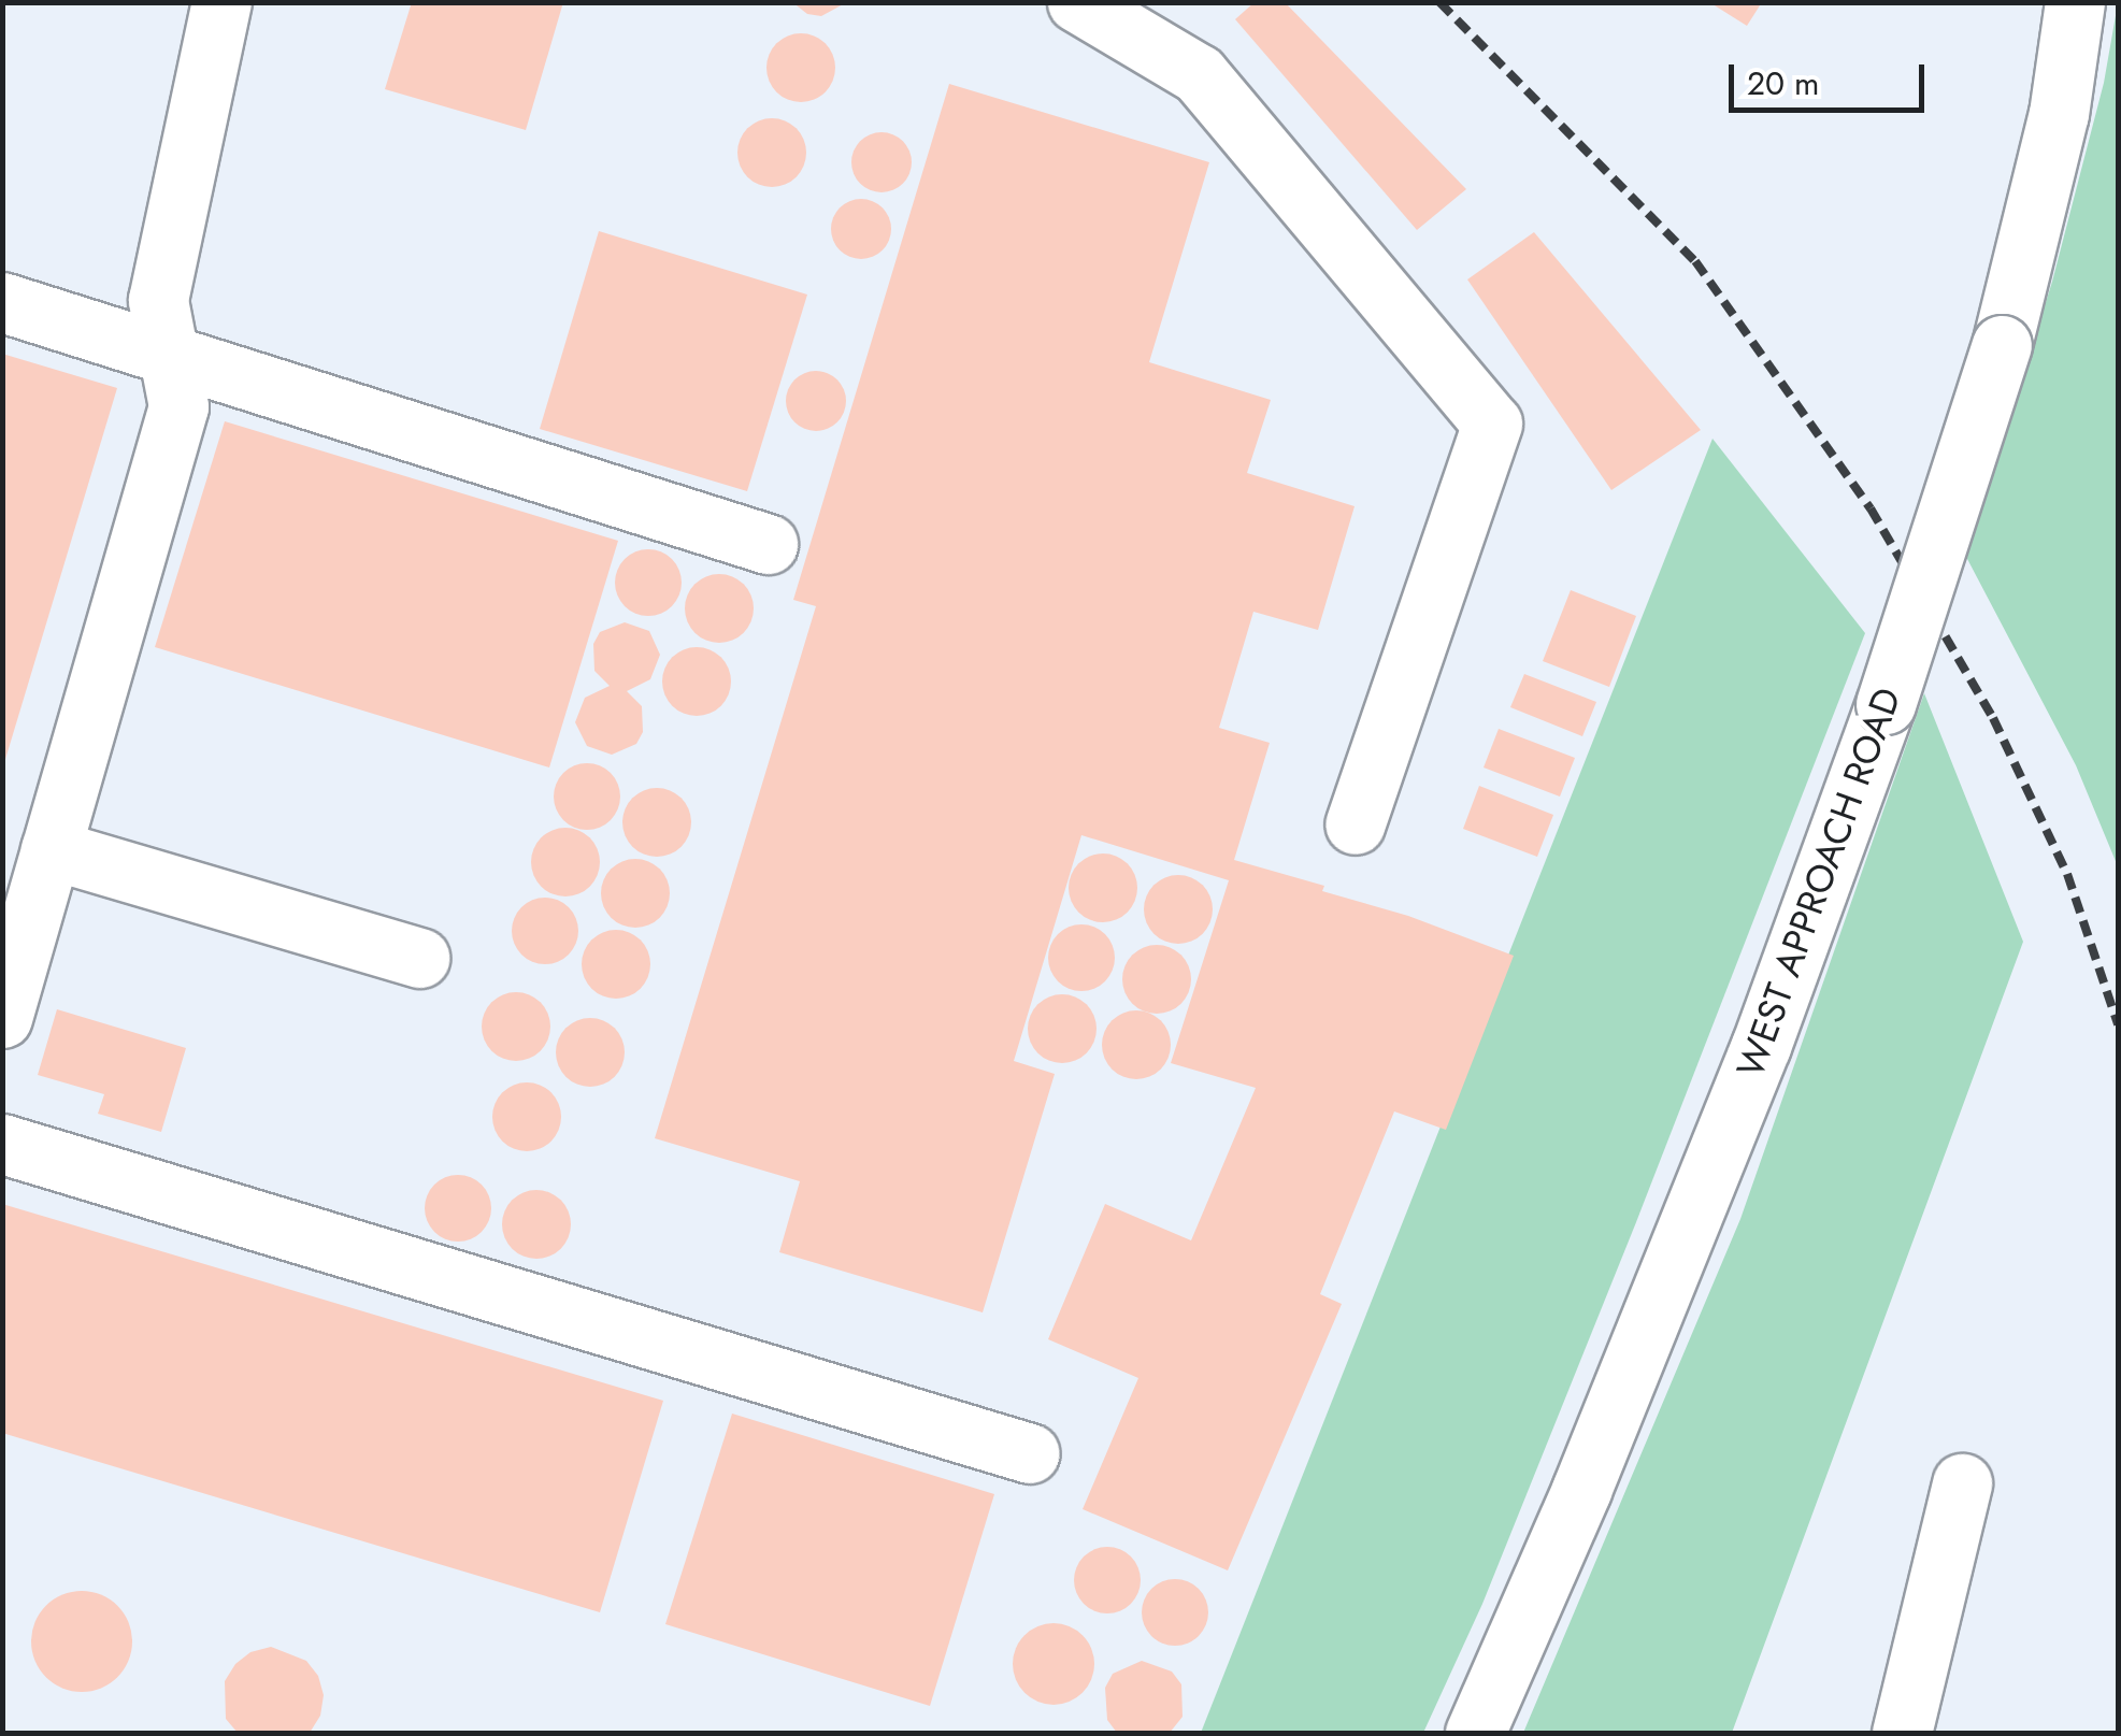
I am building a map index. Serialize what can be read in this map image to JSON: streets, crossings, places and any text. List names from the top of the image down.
{
  "streets": {
    "street": ["WEST APPROACH ROAD"]
  },
  "scale_bar": "20 m"
}
